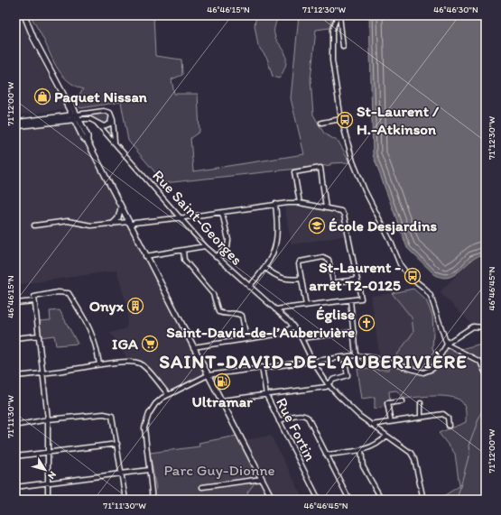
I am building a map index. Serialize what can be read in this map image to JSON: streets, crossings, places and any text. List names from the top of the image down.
{
  "streets": {
    "street": ["Rue Saint-Georges", "Rue Fortin"]
  },
  "districts": ["SAINT-DAVID-DE-L'AUBERIVIÈRE"],
  "parks": ["Parc Guy-Dionne"],
  "places": {
    "shop": ["Paquet Nissan"],
    "bus stop": ["St-Laurent / H.-Atkinson", "St-Laurent - arrêt T2-0125"],
    "school or university": ["École Desjardins"],
    "building": ["Onyx"],
    "church": ["Église Saint-David-de-l’Auberivière"],
    "supermarket": ["IGA"],
    "fuel station": ["Ultramar"]
  },
  "north": "bottom right",
  "coordinates": [
    "46°46'15\"N",
    "71°12'30\"W",
    "46°46'30\"N",
    "71°12'00\"W",
    "46°46'45\"N",
    "71°11'30\"W"
  ]
}
